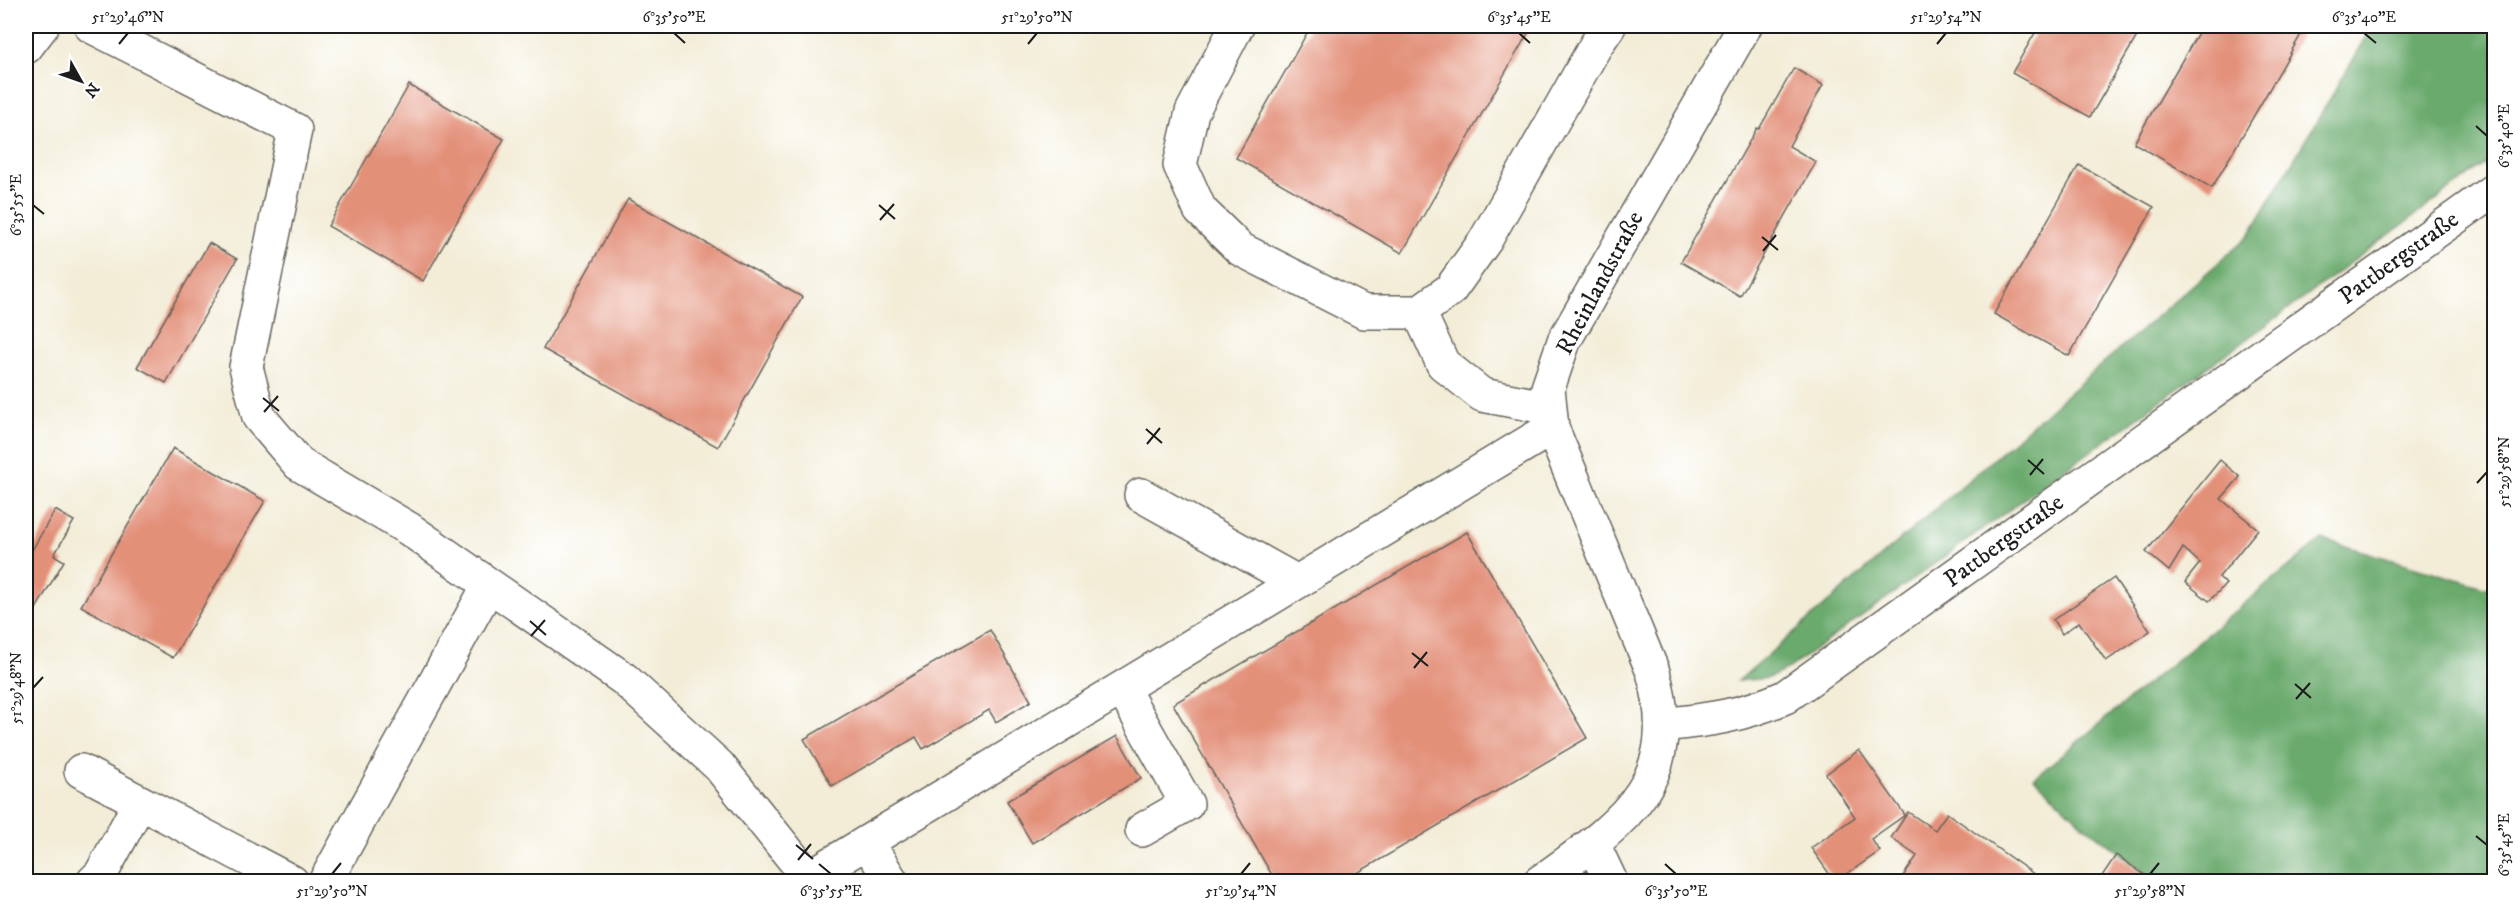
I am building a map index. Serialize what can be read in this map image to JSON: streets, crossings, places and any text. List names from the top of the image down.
{
  "streets": {
    "street": ["Pattbergstraße", "Rheinlandstraße"]
  },
  "crossings": [
    ["Pattbergstraße", "Rheinlandstraße"]
  ],
  "north": "bottom right",
  "coordinates": [
    "51°29'46\"N",
    "6°35'50\"E",
    "51°29'50\"N",
    "6°35'45\"E",
    "51°29'54\"N",
    "6°35'40\"E",
    "6°35'55\"E",
    "51°29'58\"N",
    "51°29'48\"N"
  ]
}
